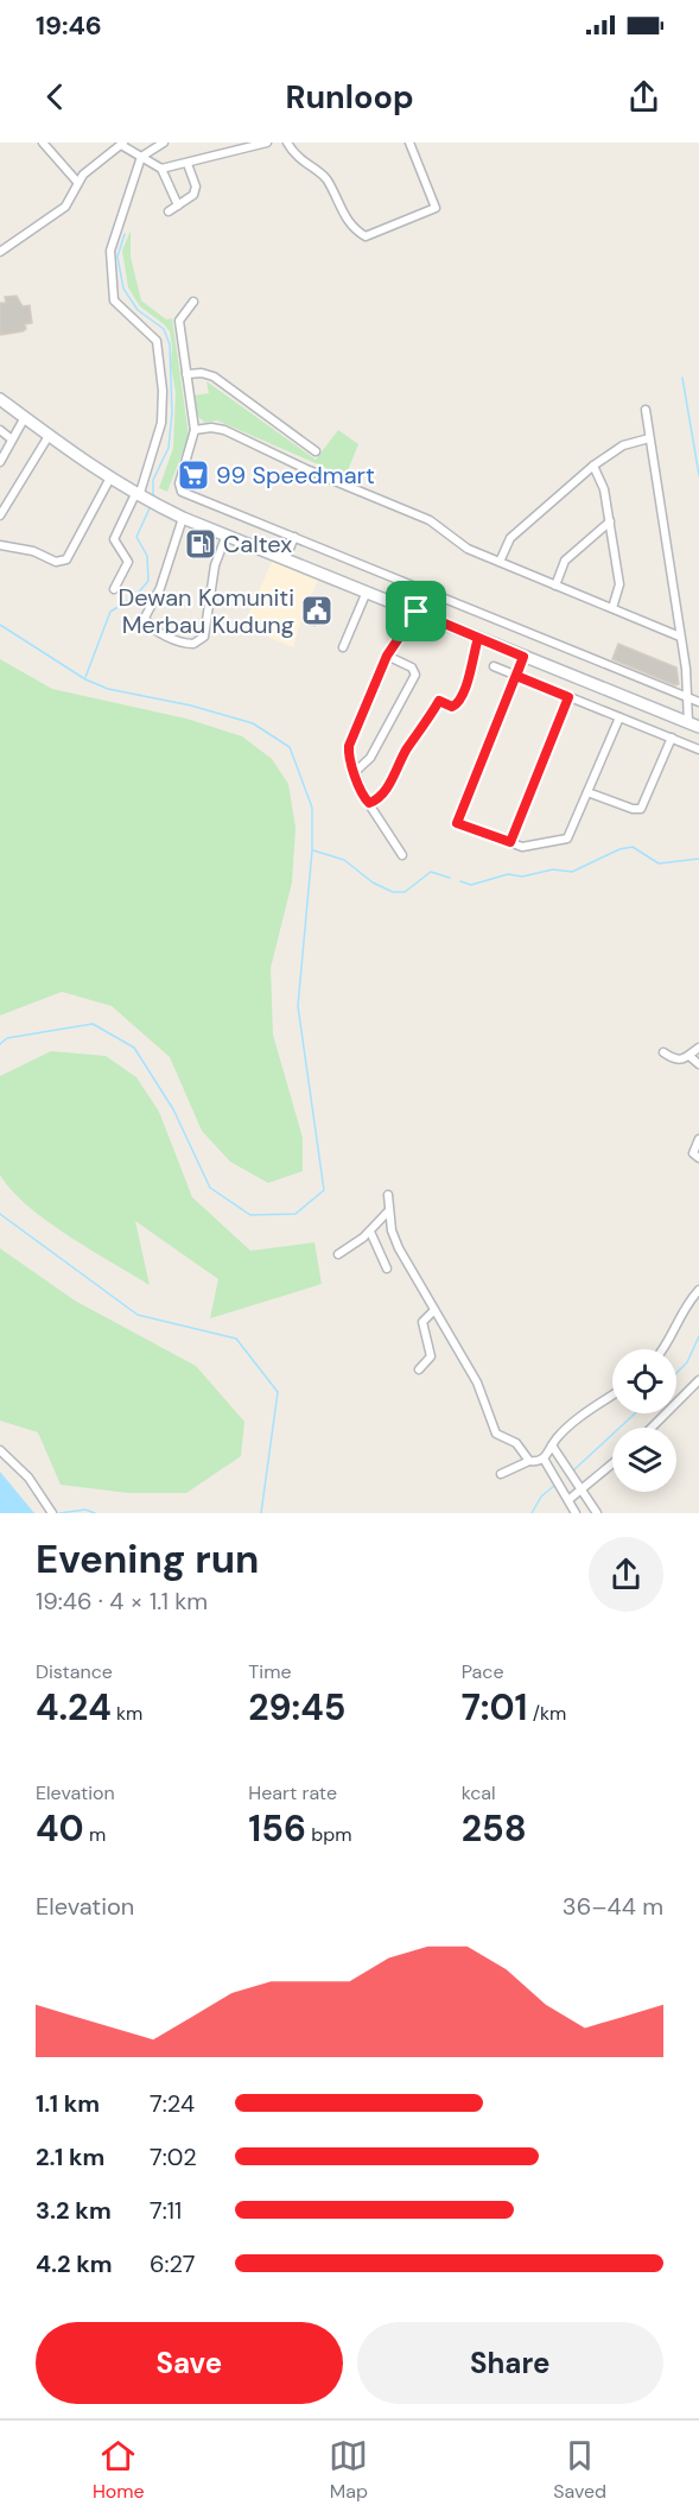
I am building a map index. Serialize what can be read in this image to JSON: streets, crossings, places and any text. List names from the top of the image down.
{
  "places": {
    "supermarket": ["99 Speedmart"],
    "fuel station": ["Caltex"],
    "public building": ["Dewan Komuniti Merbau Kudung"]
  },
  "page": {
    "status": "19:46",
    "header": "Runloop",
    "heading": ["Evening run", "19:46 · 4 × 1.1 km"],
    "stats": [
      ["Distance", "4.24 km"],
      ["Time", "29:45"],
      ["Pace", "7:01 /km"],
      ["Elevation", "40 m"],
      ["Heart rate", "156 bpm"],
      ["kcal", "258"]
    ],
    "chart": ["Elevation", "36–44 m"],
    "list": [
      {
        "name": "1.1 km",
        "note": "7:24"
      },
      {
        "name": "2.1 km",
        "note": "7:02"
      },
      {
        "name": "3.2 km",
        "note": "7:11"
      },
      {
        "name": "4.2 km",
        "note": "6:27"
      }
    ],
    "buttons": ["Save", "Share"],
    "tabs": ["Home", "Map", "Saved"]
  }
}
